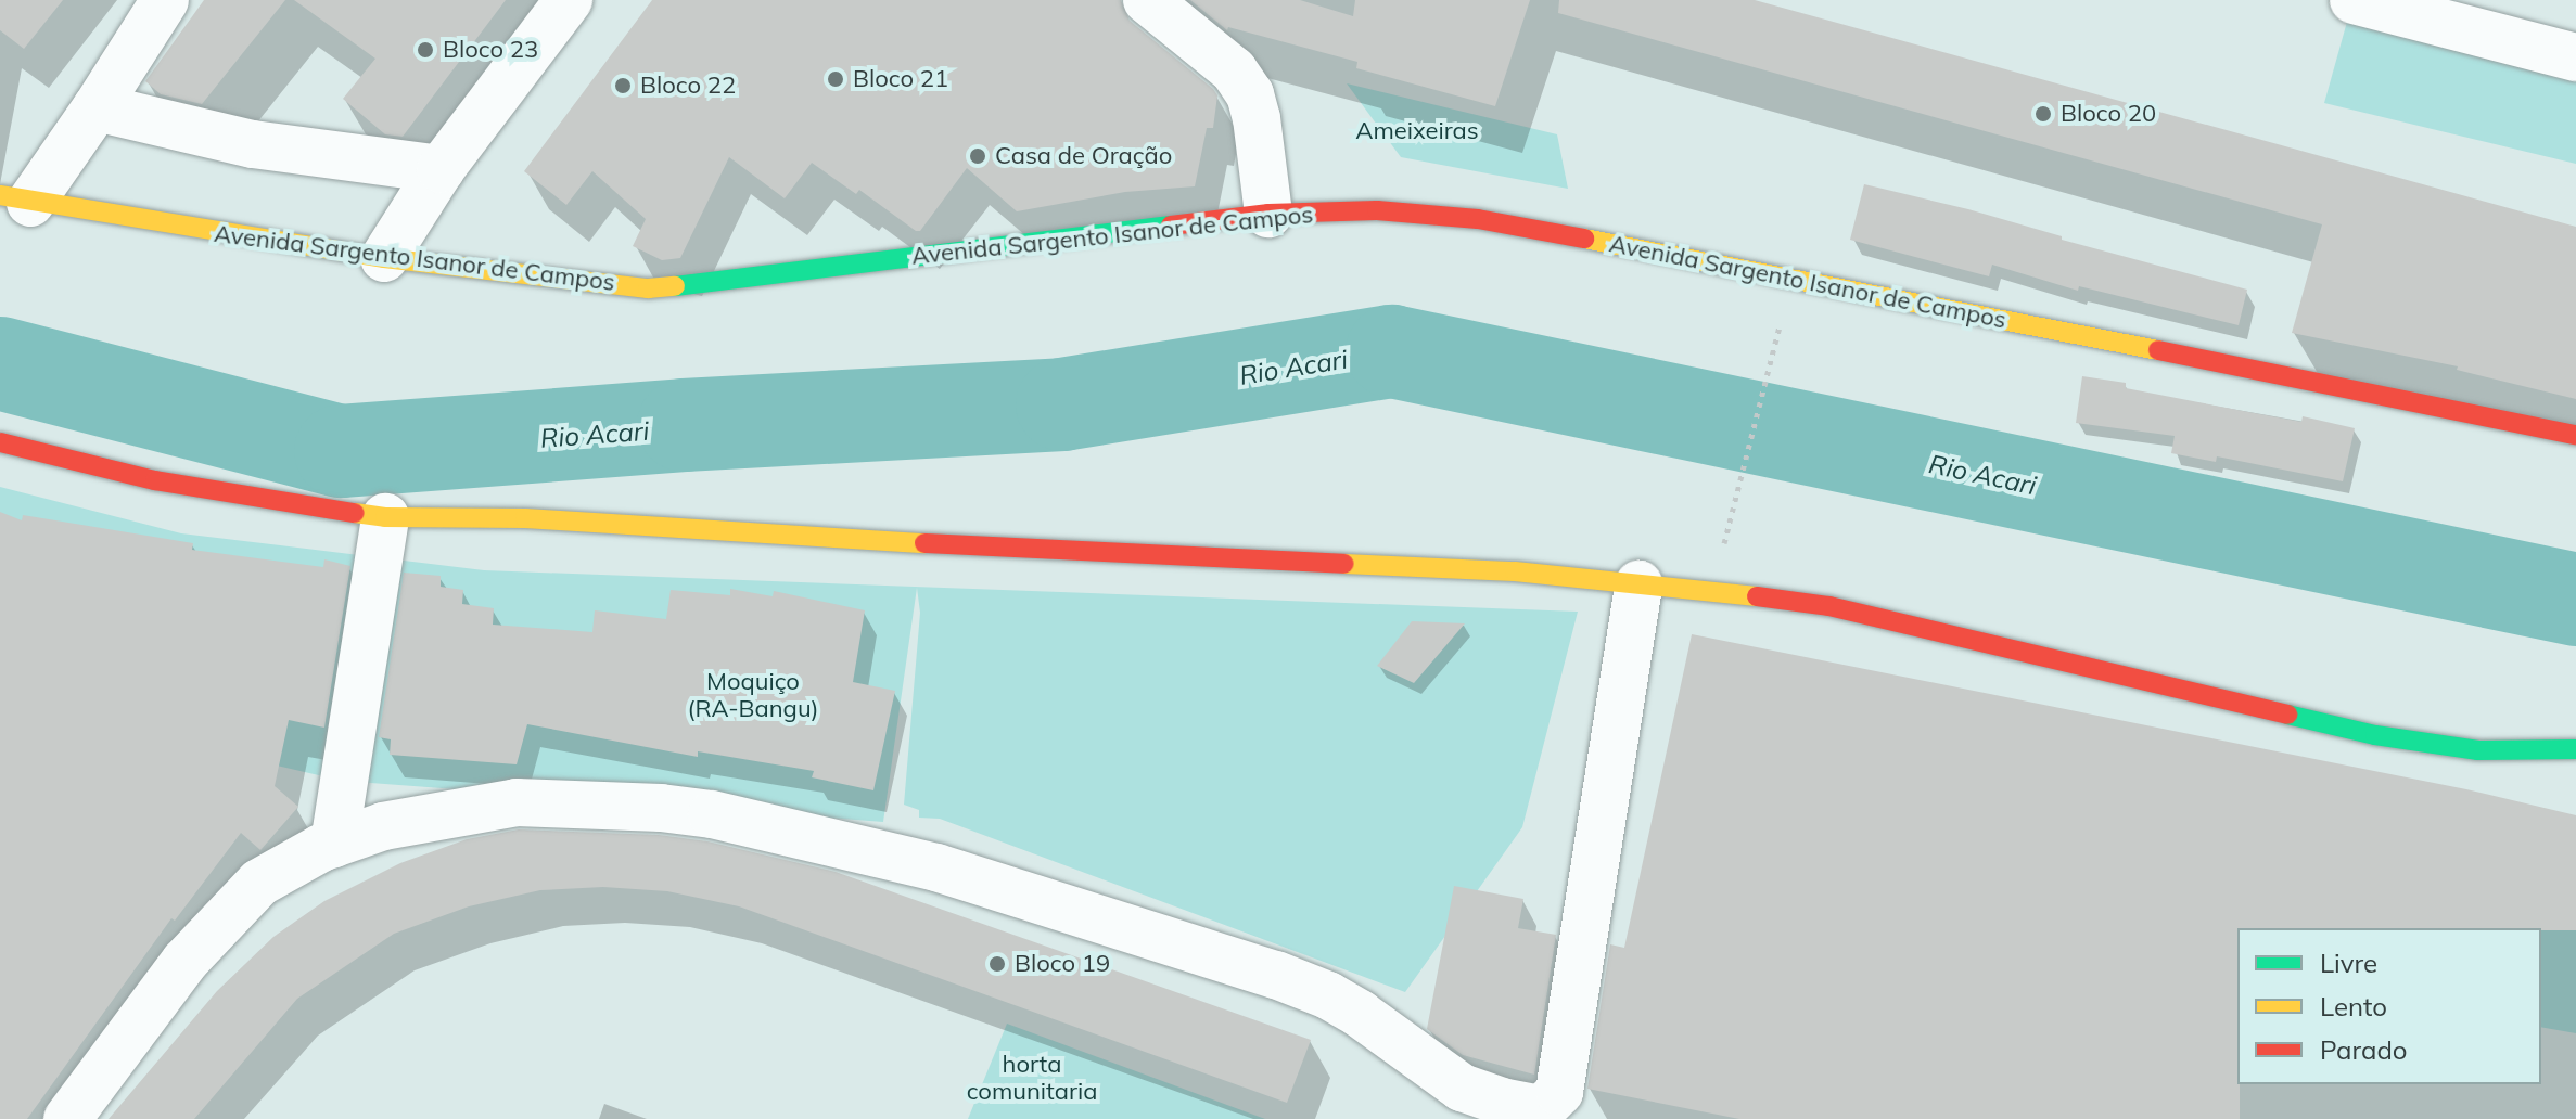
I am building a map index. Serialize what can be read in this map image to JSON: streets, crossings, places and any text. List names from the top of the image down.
{
  "streets": {
    "street": ["Avenida Sargento Isanor de Campos"]
  },
  "water": ["Rio Acari"],
  "parks": ["Ameixeiras", "Moquiço (RA-Bangu)", "horta comunitaria"],
  "places": [
    "Bloco 23",
    "Bloco 21",
    "Bloco 22",
    "Bloco 20",
    "Casa de Oração",
    "Bloco 19"
  ],
  "legend": ["Livre", "Lento", "Parado"]
}
